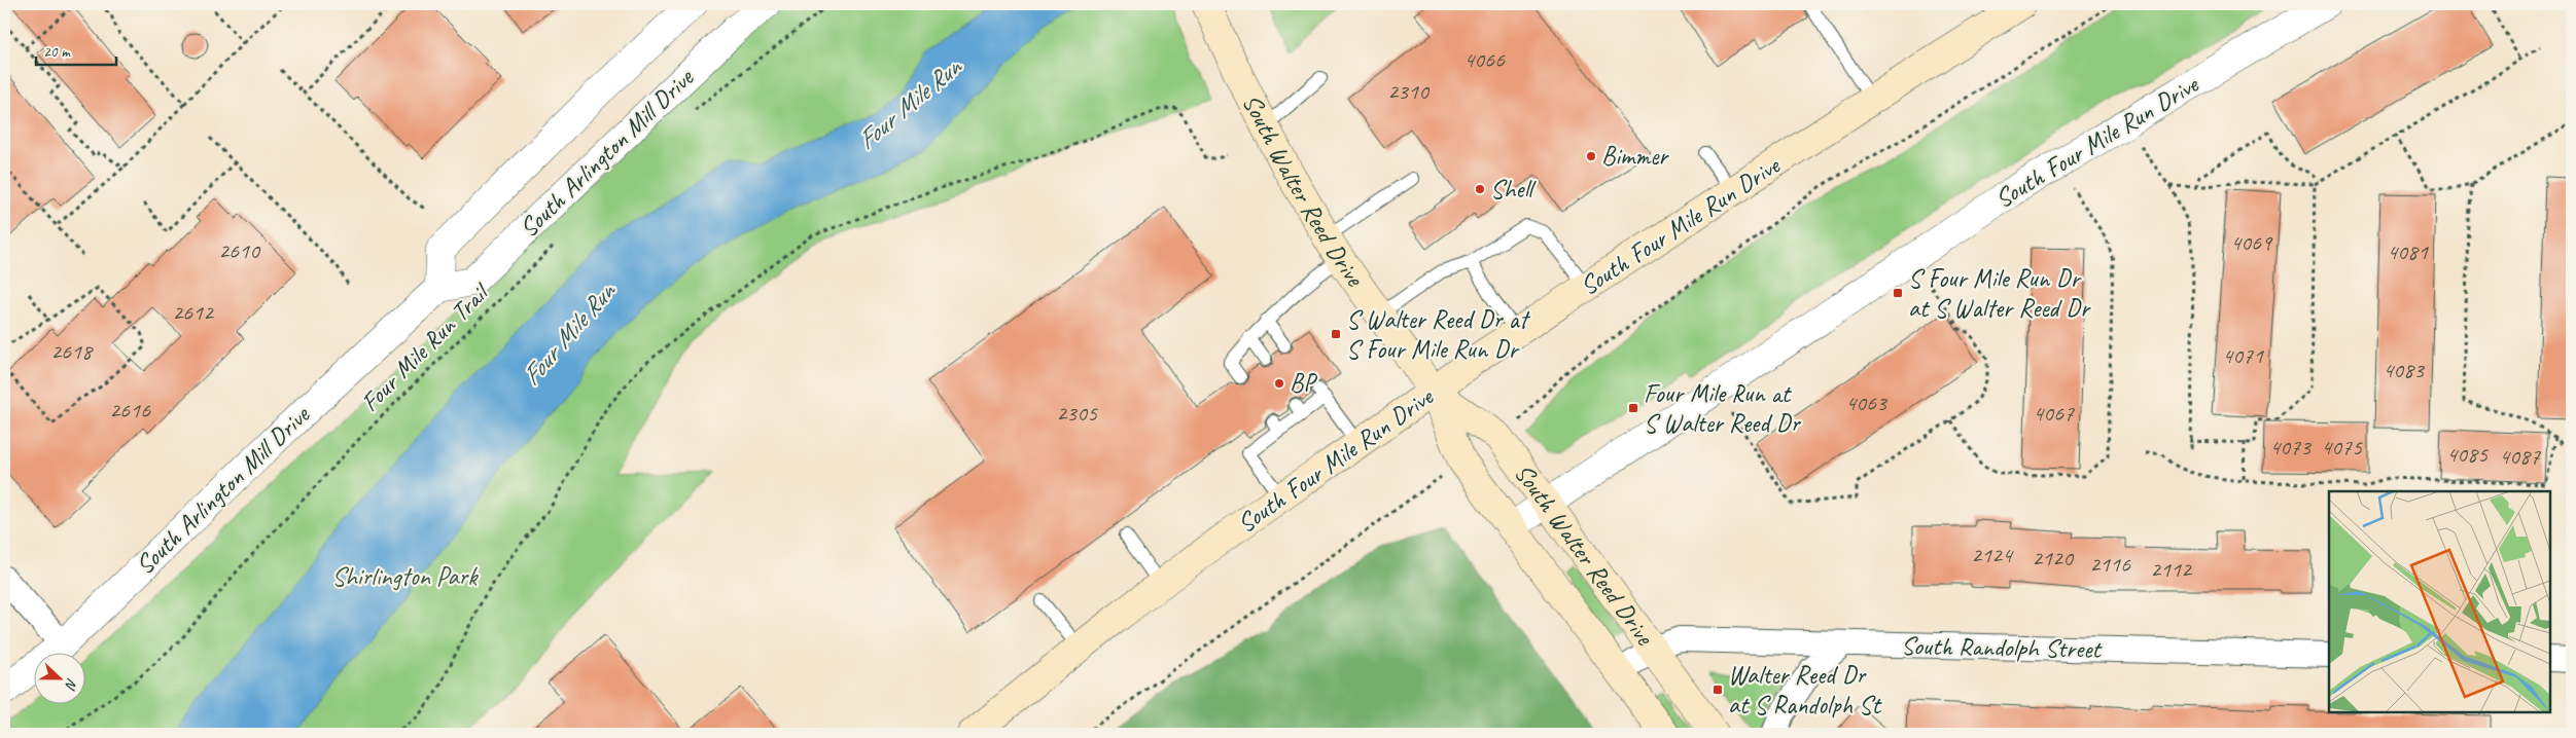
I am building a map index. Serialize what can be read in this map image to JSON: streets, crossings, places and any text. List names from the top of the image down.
{
  "streets": {
    "main road": ["South Four Mile Run Drive", "South Walter Reed Drive"],
    "street": ["South Arlington Mill Drive", "South Randolph Street"],
    "path": ["Four Mile Run Trail"]
  },
  "crossings": [
    ["South Four Mile Run Drive", "South Walter Reed Drive"],
    ["South Walter Reed Drive", "South Randolph Street"]
  ],
  "water": ["Four Mile Run"],
  "parks": ["Shirlington Park"],
  "places": {
    "other": ["Bimmer", "Shell", "BP"],
    "transit": [
      "S Four Mile Run Dr at S Walter Reed Dr",
      "S Walter Reed Dr at S Four Mile Run Dr",
      "Four Mile Run at S Walter Reed Dr",
      "Walter Reed Dr at S Randolph St"
    ]
  },
  "house_numbers": [
    "4066",
    "2310",
    "4069",
    "2610",
    "4081",
    "2612",
    "2618",
    "4071",
    "4083",
    "4063",
    "2616",
    "2305",
    "4067",
    "4073",
    "4075",
    "4085",
    "4087",
    "2124",
    "2120",
    "2116",
    "2112"
  ],
  "scale_bar": "20 m",
  "north": "right"
}
